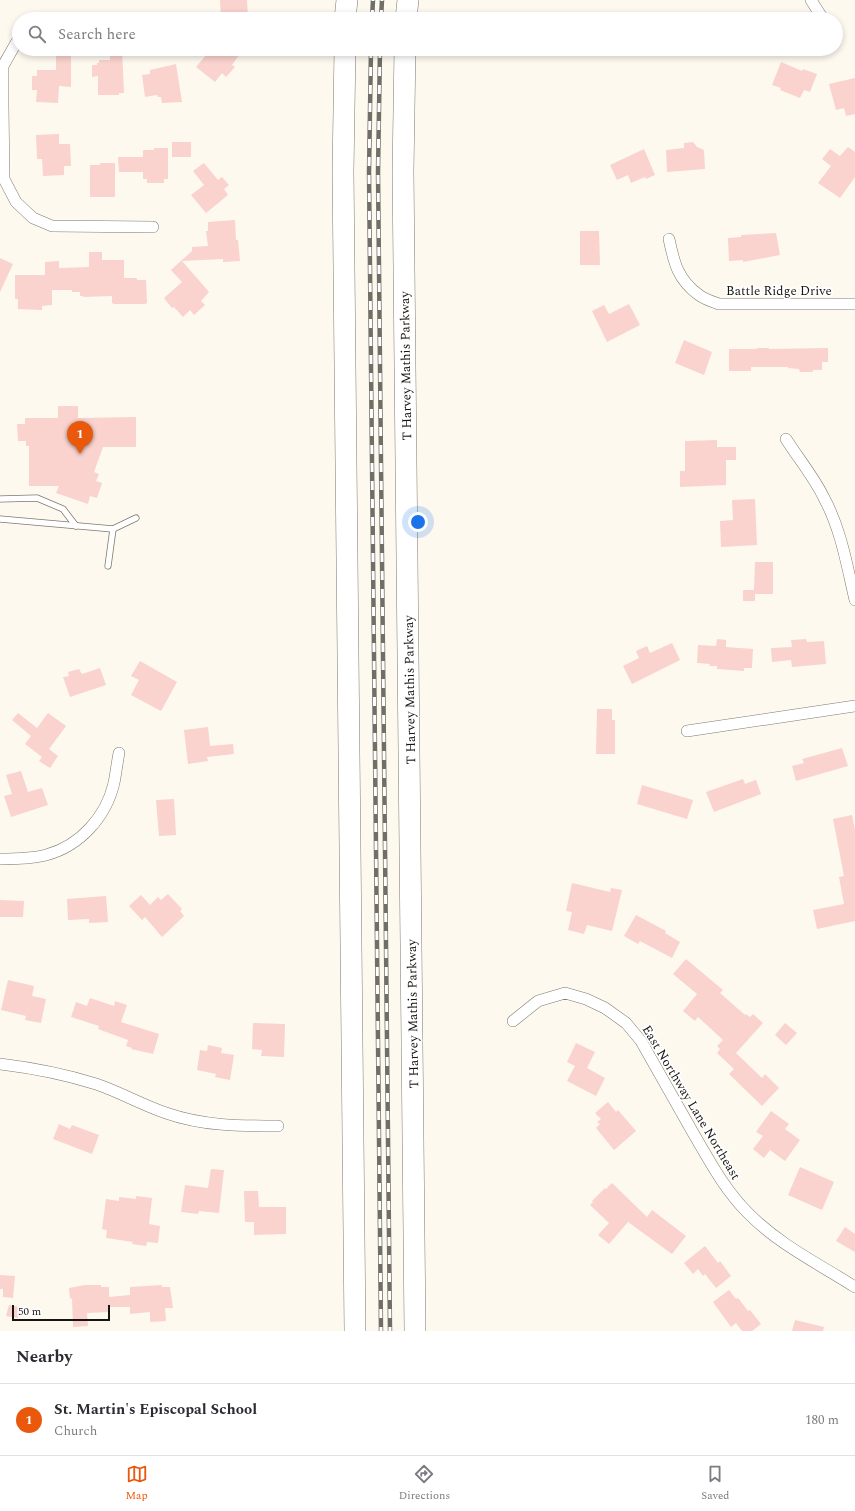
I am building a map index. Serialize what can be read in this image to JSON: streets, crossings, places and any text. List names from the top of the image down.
{
  "streets": {
    "highway": ["T Harvey Mathis Parkway"],
    "street": ["Battle Ridge Drive", "East Northway Lane Northeast"]
  },
  "scale_bar": "50 m",
  "page": {
    "search": "Search here",
    "pins": "1",
    "scale": "50 m",
    "heading": "Nearby",
    "list": [
      {
        "mark": "1",
        "name": "St. Martin's Episcopal School",
        "note": "Church",
        "value": "180 m"
      }
    ],
    "nav": ["Map", "Directions", "Saved"]
  }
}
